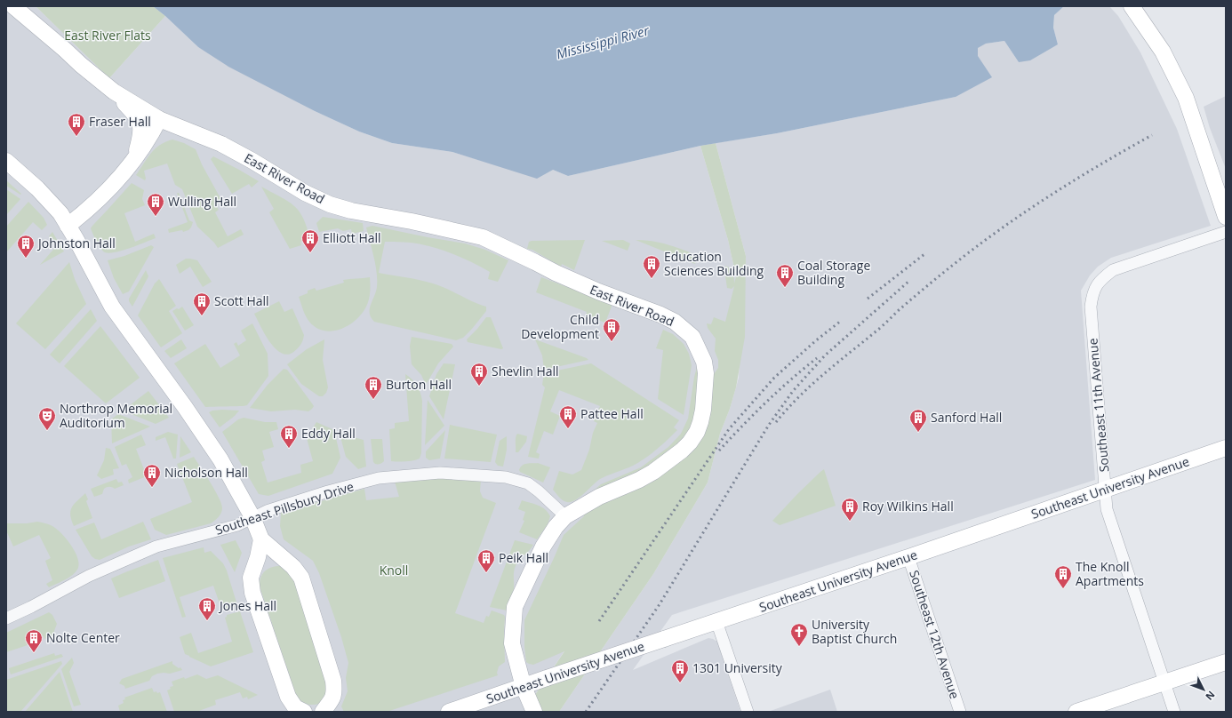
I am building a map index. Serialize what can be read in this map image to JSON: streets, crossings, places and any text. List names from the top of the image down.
{
  "streets": {
    "street": [
      "East River Road",
      "Southeast 11th Avenue",
      "Southeast University Avenue",
      "Southeast Pillsbury Drive",
      "Southeast 12th Avenue"
    ]
  },
  "crossings": [
    ["East River Road", "Southeast University Avenue"],
    ["East River Road", "Southeast Pillsbury Drive"],
    ["Southeast 11th Avenue", "Southeast University Avenue"],
    ["Southeast University Avenue", "Southeast 12th Avenue"]
  ],
  "water": ["Mississippi River"],
  "parks": ["East River Flats", "Knoll"],
  "places": {
    "building": [
      "Fraser Hall",
      "Wulling Hall",
      "Elliott Hall",
      "Johnston Hall",
      "Education Sciences Building",
      "Coal Storage Building",
      "Scott Hall",
      "Child Development",
      "Shevlin Hall",
      "Burton Hall",
      "Pattee Hall",
      "Sanford Hall",
      "Eddy Hall",
      "Nicholson Hall",
      "Roy Wilkins Hall",
      "Peik Hall",
      "The Knoll Apartments",
      "Jones Hall",
      "Nolte Center",
      "1301 University"
    ],
    "theatre": ["Northrop Memorial Auditorium"],
    "church": ["University Baptist Church"]
  },
  "north": "bottom right"
}
